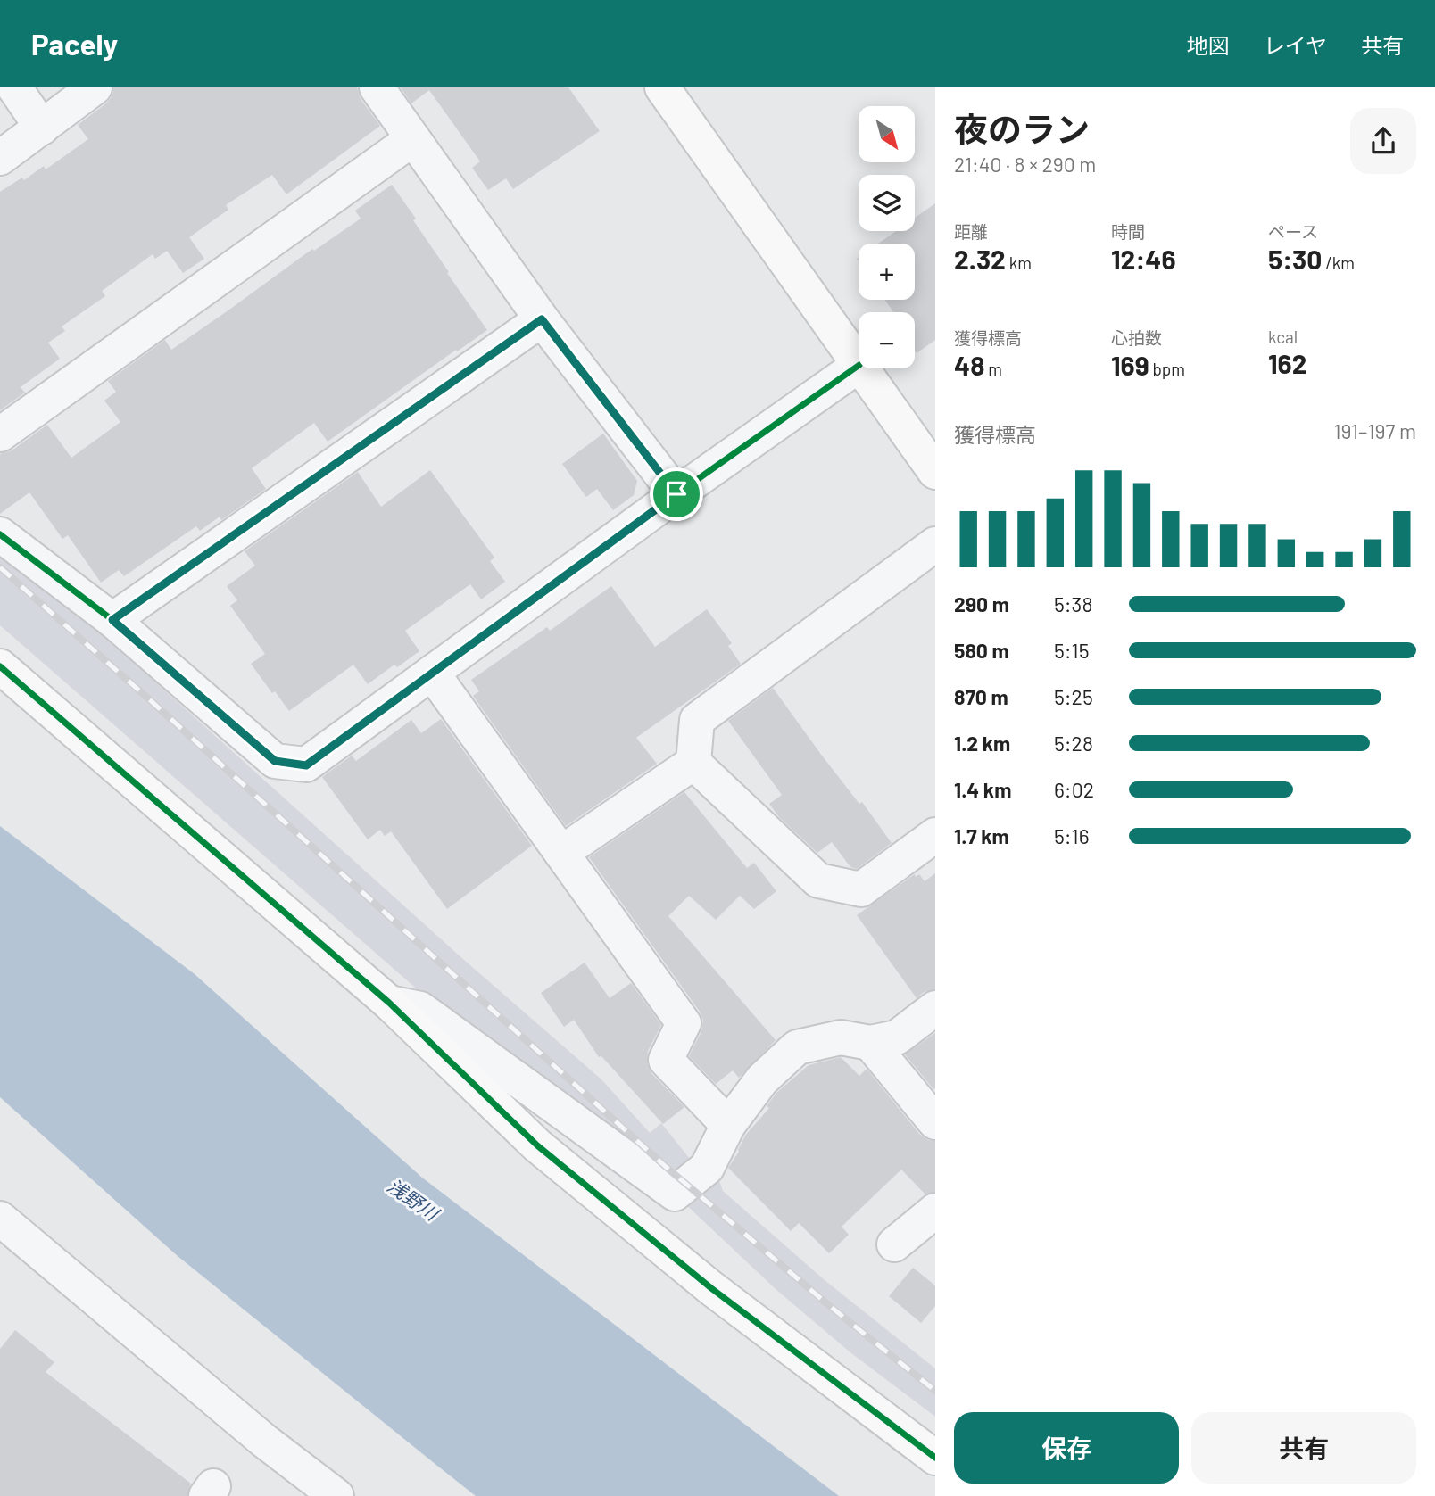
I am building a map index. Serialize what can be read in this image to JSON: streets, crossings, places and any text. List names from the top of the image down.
{
  "water": ["浅野川"],
  "north": "bottom right",
  "page": {
    "header": "Pacely",
    "nav": ["地図", "レイヤ", "共有"],
    "heading": ["夜のラン", "21:40 · 8 × 290 m"],
    "map_buttons": ["+", "−"],
    "stats": [
      ["距離", "2.32 km"],
      ["時間", "12:46"],
      ["ペース", "5:30 /km"],
      ["獲得標高", "48 m"],
      ["心拍数", "169 bpm"],
      ["kcal", "162"]
    ],
    "chart": ["獲得標高", "191–197 m"],
    "list": [
      {
        "name": "290 m",
        "note": "5:38"
      },
      {
        "name": "580 m",
        "note": "5:15"
      },
      {
        "name": "870 m",
        "note": "5:25"
      },
      {
        "name": "1.2 km",
        "note": "5:28"
      },
      {
        "name": "1.4 km",
        "note": "6:02"
      },
      {
        "name": "1.7 km",
        "note": "5:16"
      }
    ],
    "buttons": ["保存", "共有"]
  }
}
